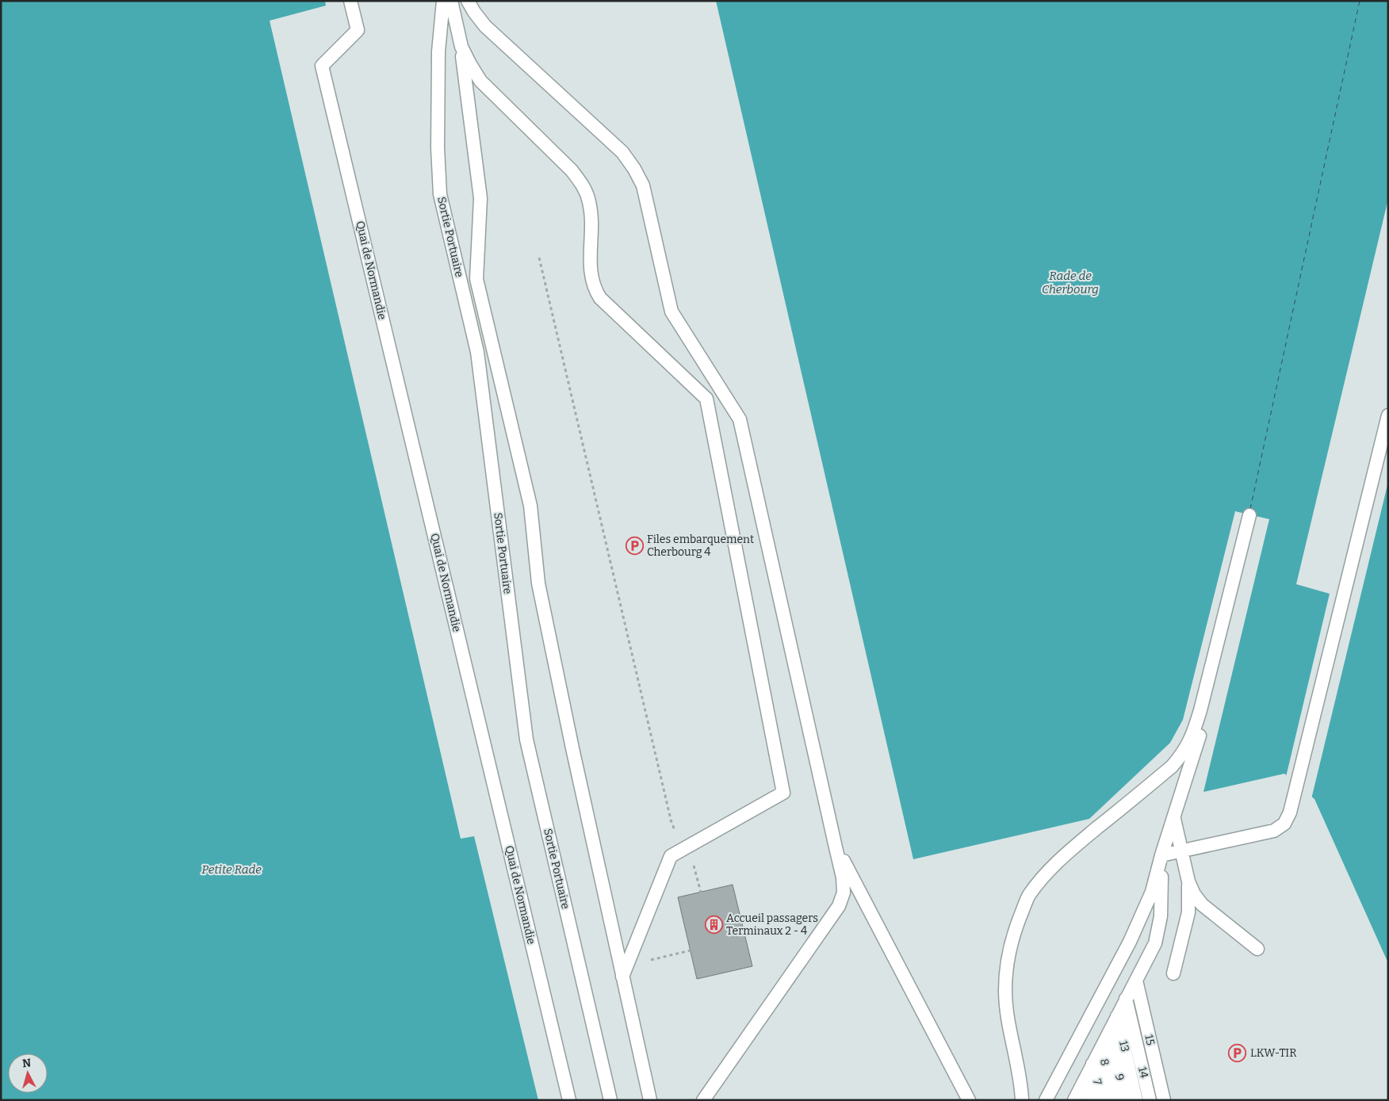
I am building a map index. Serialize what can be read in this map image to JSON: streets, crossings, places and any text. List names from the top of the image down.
{
  "streets": {
    "lane": [
      "Sortie Portuaire",
      "Quai de Normandie",
      "15",
      "13",
      "8",
      "14",
      "9",
      "7"
    ]
  },
  "water": ["Rade de Cherbourg", "Petite Rade"],
  "places": {
    "parking": ["Files embarquement Cherbourg 4", "LKW-TIR"],
    "building": ["Accueil passagers Terminaux 2 - 4"]
  },
  "north": "top"
}
